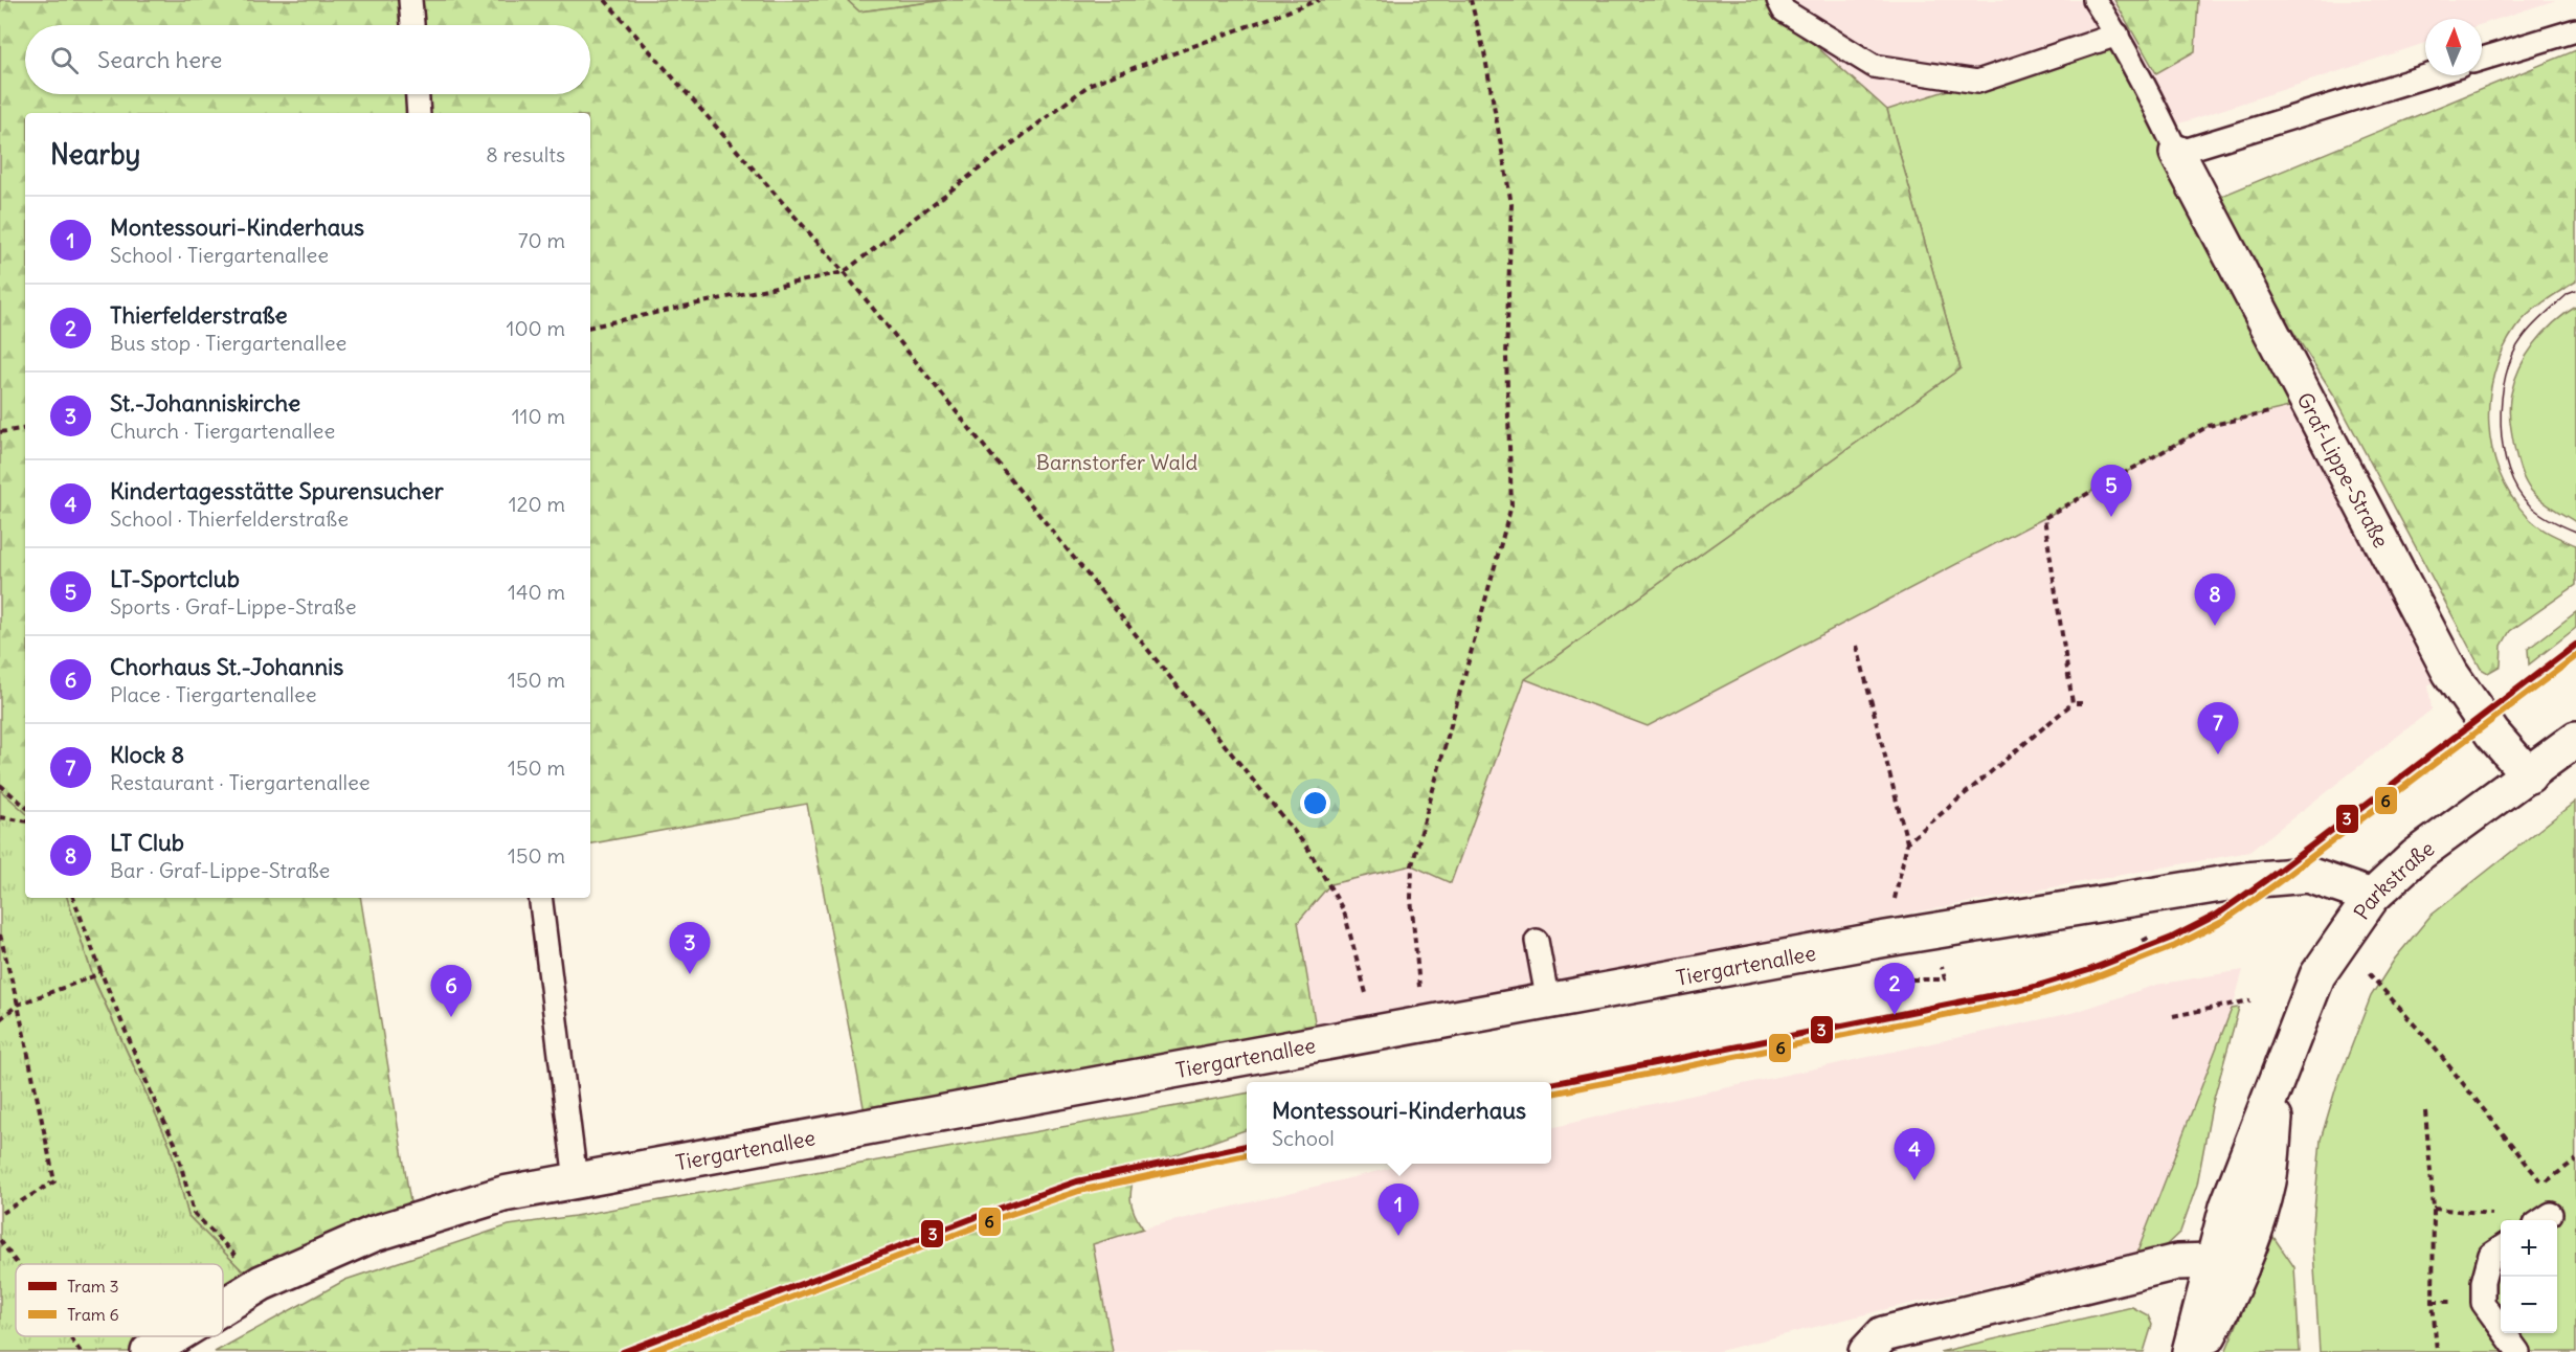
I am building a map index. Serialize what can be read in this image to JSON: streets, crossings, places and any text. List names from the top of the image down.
{
  "streets": {
    "street": ["Graf-Lippe-Straße", "Parkstraße", "Tiergartenallee"]
  },
  "crossings": [
    ["Graf-Lippe-Straße", "Parkstraße"],
    ["Parkstraße", "Tiergartenallee"]
  ],
  "parks": ["Barnstorfer Wald"],
  "lines": ["tram line 3", "tram line 6"],
  "legend": ["Tram 3", "Tram 6"],
  "north": "top",
  "page": {
    "search": "Search here",
    "heading": ["Nearby", "8 results"],
    "list": [
      {
        "mark": "1",
        "name": "Montessouri-Kinderhaus",
        "note": "School · Tiergartenallee",
        "value": "70 m"
      },
      {
        "mark": "2",
        "name": "Thierfelderstraße",
        "note": "Bus stop · Tiergartenallee",
        "value": "100 m"
      },
      {
        "mark": "3",
        "name": "St.-Johanniskirche",
        "note": "Church · Tiergartenallee",
        "value": "110 m"
      },
      {
        "mark": "4",
        "name": "Kindertagesstätte Spurensucher",
        "note": "School · Thierfelderstraße",
        "value": "120 m"
      },
      {
        "mark": "5",
        "name": "LT-Sportclub",
        "note": "Sports · Graf-Lippe-Straße",
        "value": "140 m"
      },
      {
        "mark": "6",
        "name": "Chorhaus St.-Johannis",
        "note": "Place · Tiergartenallee",
        "value": "150 m"
      },
      {
        "mark": "7",
        "name": "Klock 8",
        "note": "Restaurant · Tiergartenallee",
        "value": "150 m"
      },
      {
        "mark": "8",
        "name": "LT Club",
        "note": "Bar · Graf-Lippe-Straße",
        "value": "150 m"
      }
    ],
    "pins": [
      "5",
      "8",
      "7",
      "3",
      "2",
      "6",
      "4",
      "1"
    ],
    "popup": ["Montessouri-Kinderhaus", "School"],
    "map_buttons": ["+", "−"]
  }
}
